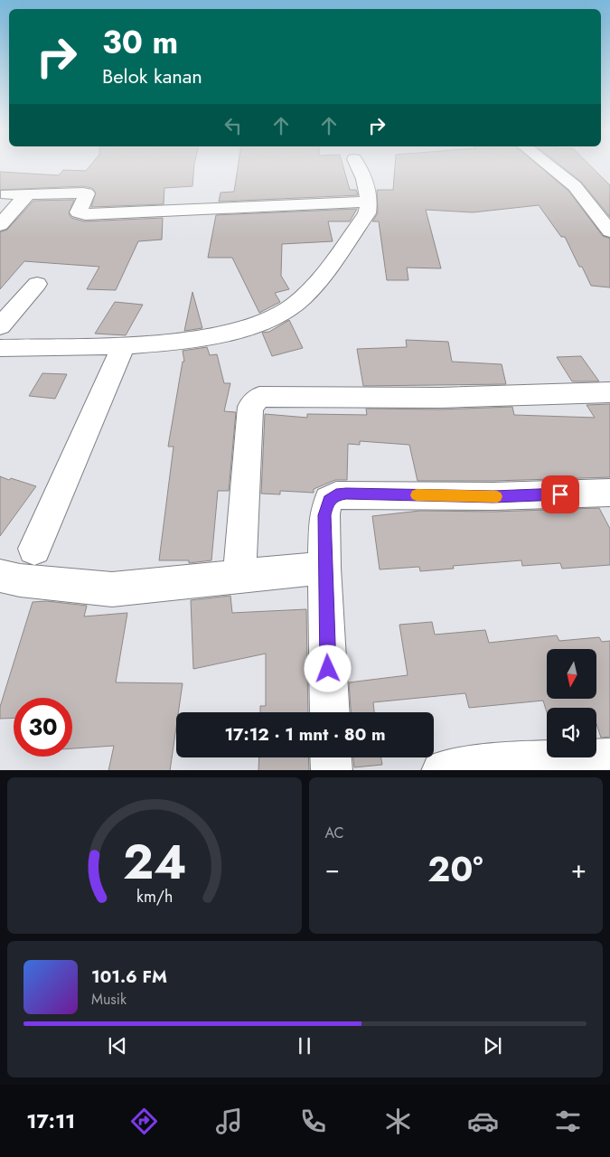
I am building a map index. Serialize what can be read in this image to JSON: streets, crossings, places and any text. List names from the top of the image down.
{
  "north": "bottom",
  "page": {
    "turn": ["30 m", "Belok kanan"],
    "limit": "30",
    "trip": "17:12 · 1 mnt · 80 m",
    "tile": "AC",
    "heat": ["−", "20°", "+"],
    "song": ["101.6 FM", "Musik"],
    "tabs": "17:11",
    "gauge": ["24", "km/h"]
  }
}
